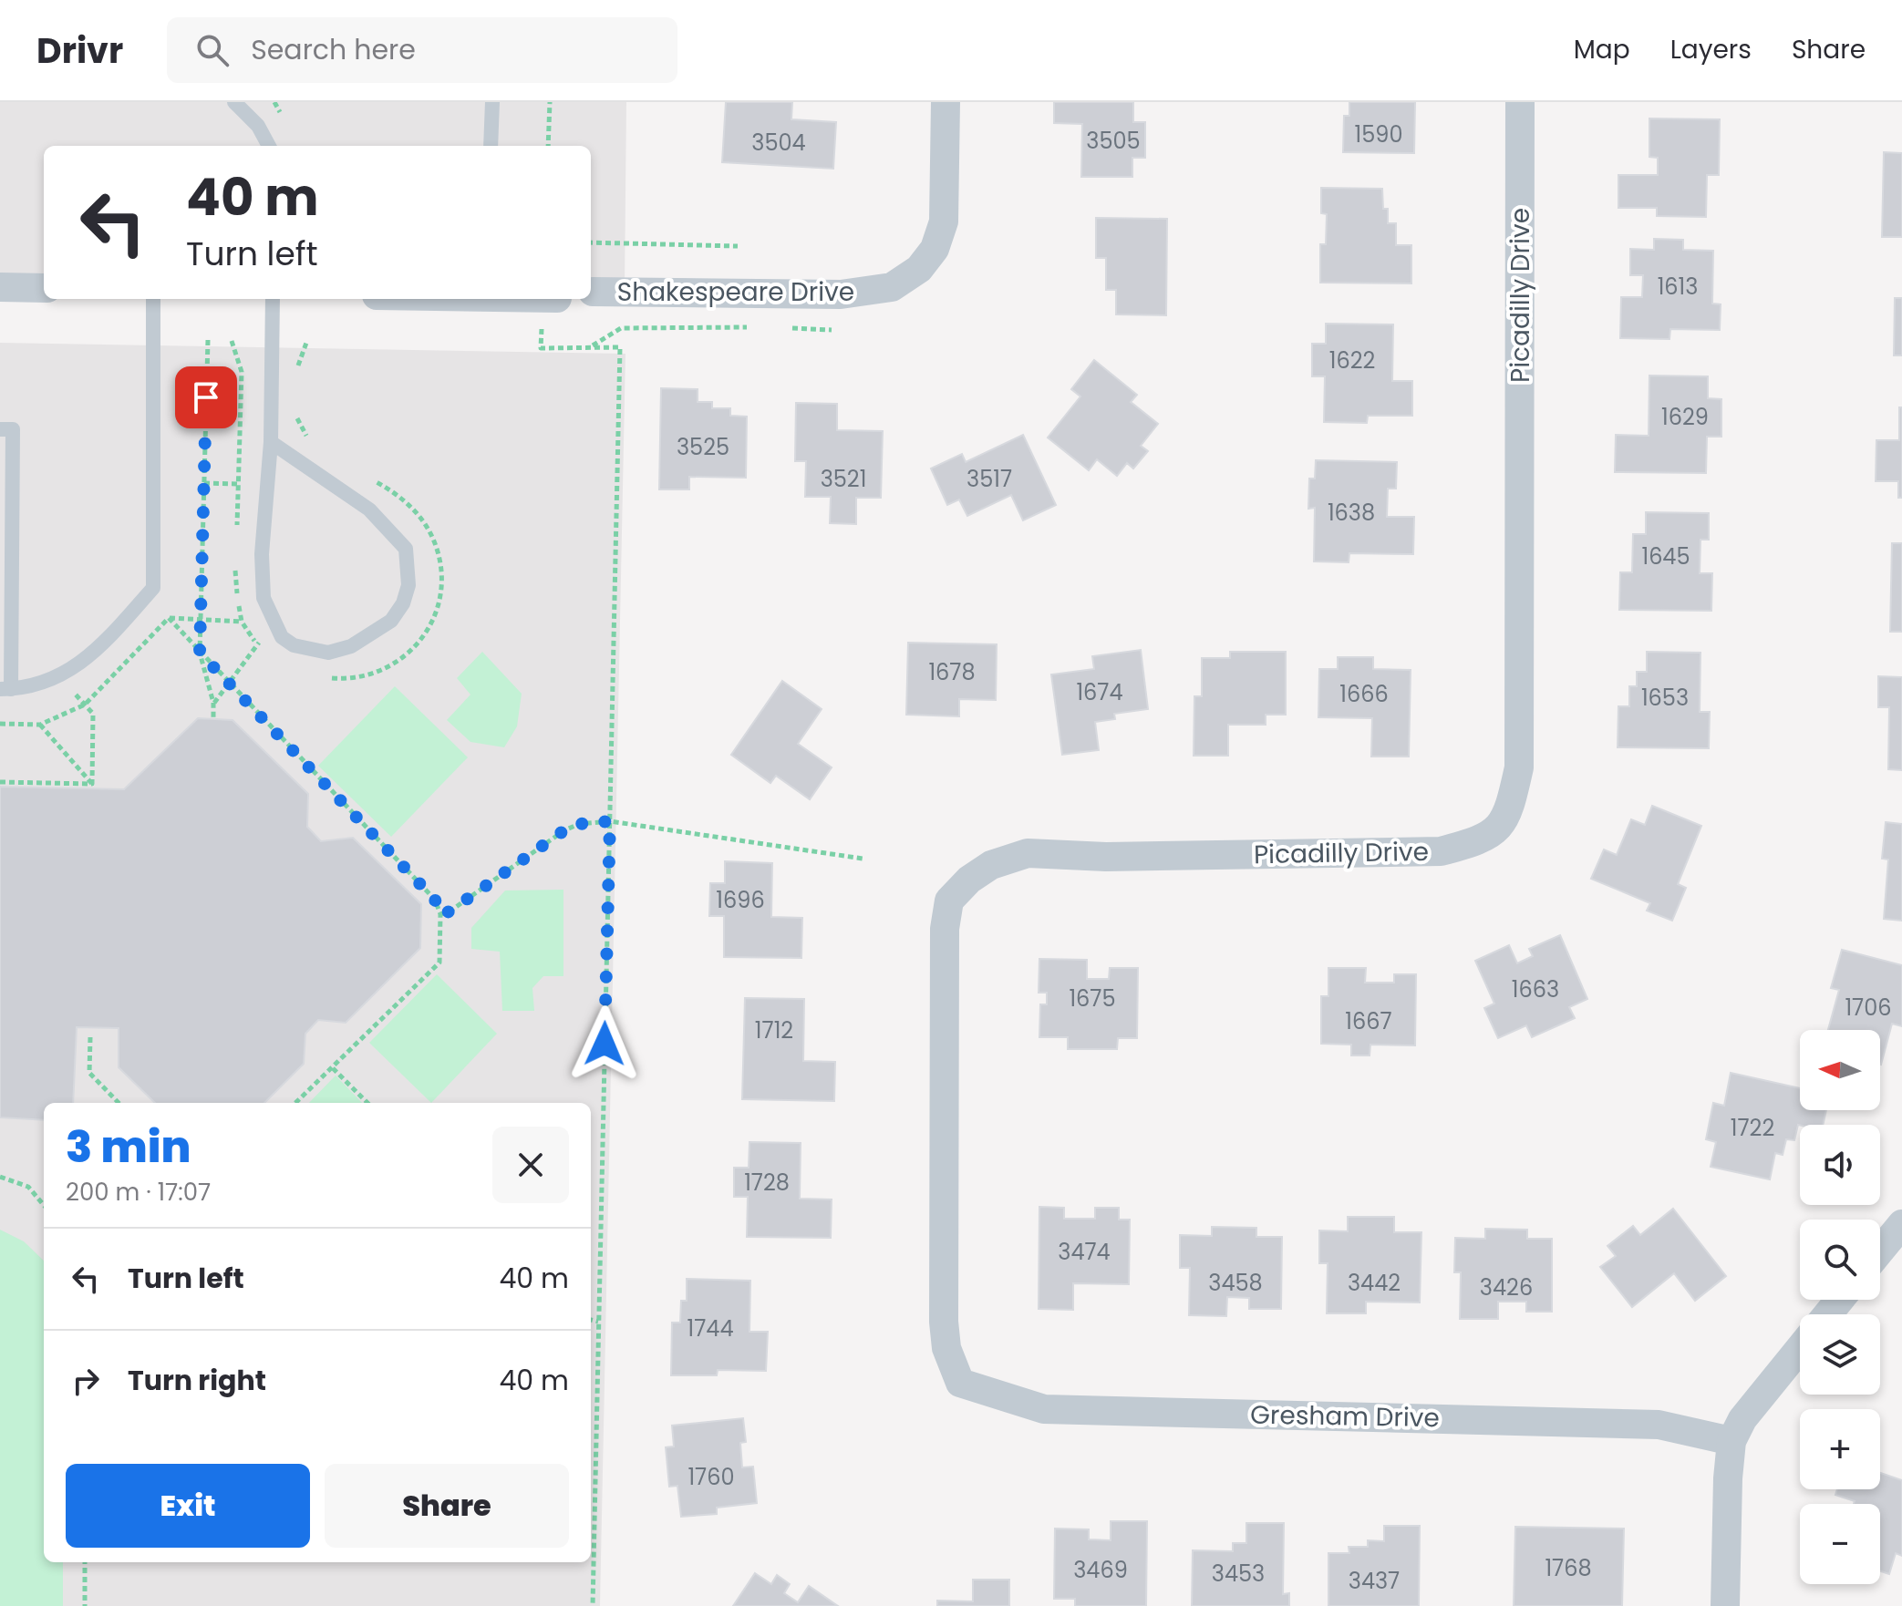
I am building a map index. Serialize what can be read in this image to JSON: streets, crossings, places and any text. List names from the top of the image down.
{
  "streets": {
    "street": ["Shakespeare Drive", "Picadilly Drive", "Gresham Drive"]
  },
  "crossings": [
    ["Picadilly Drive", "Gresham Drive"]
  ],
  "house_numbers": [
    "1590",
    "3505",
    "3504",
    "1613",
    "1622",
    "1629",
    "3525",
    "3521",
    "3517",
    "1638",
    "1645",
    "1678",
    "1674",
    "1666",
    "1653",
    "1696",
    "1663",
    "1675",
    "1706",
    "1667",
    "1712",
    "1722",
    "1728",
    "3474",
    "3458",
    "3442",
    "3426",
    "1744",
    "1760",
    "1768",
    "3469",
    "3453",
    "3437"
  ],
  "north": "left",
  "page": {
    "header": "Drivr",
    "search": "Search here",
    "nav": ["Map", "Layers", "Share"],
    "turn": ["40 m", "Turn left"],
    "map_buttons": ["+", "−"],
    "heading": ["3 min", "200 m · 17:07"],
    "list": [
      {
        "name": "Turn left",
        "value": "40 m"
      },
      {
        "name": "Turn right",
        "value": "40 m"
      }
    ],
    "buttons": ["Exit", "Share"]
  }
}
